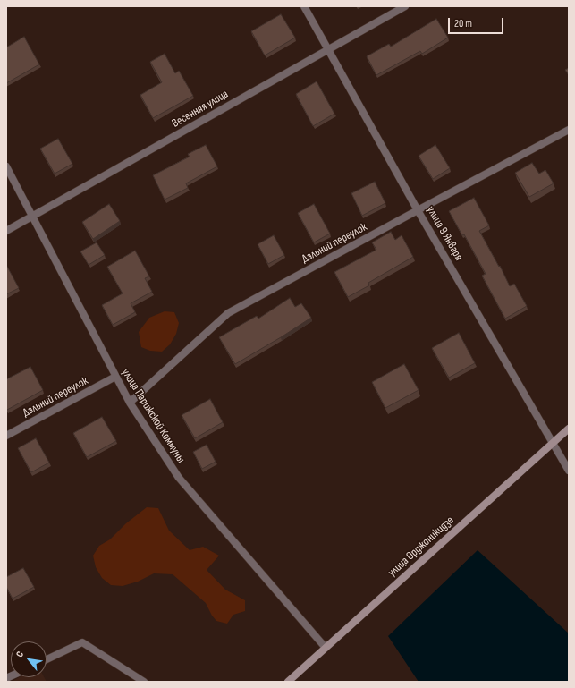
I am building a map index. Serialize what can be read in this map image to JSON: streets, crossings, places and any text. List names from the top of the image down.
{
  "streets": {
    "main road": ["улица Орджоникидзе"],
    "street": [
      "Весенняя улица",
      "улица 9 Января",
      "Дальний переулок",
      "улица Парижской Коммуны"
    ]
  },
  "crossings": [
    ["Весенняя улица", "улица 9 Января"],
    ["Весенняя улица", "улица Парижской Коммуны"],
    ["улица 9 Января", "Дальний переулок"],
    ["улица 9 Января", "улица Орджоникидзе"],
    ["Дальний переулок", "улица Парижской Коммуны"],
    ["улица Парижской Коммуны", "улица Орджоникидзе"]
  ],
  "scale_bar": "20 m",
  "north": "top left"
}
